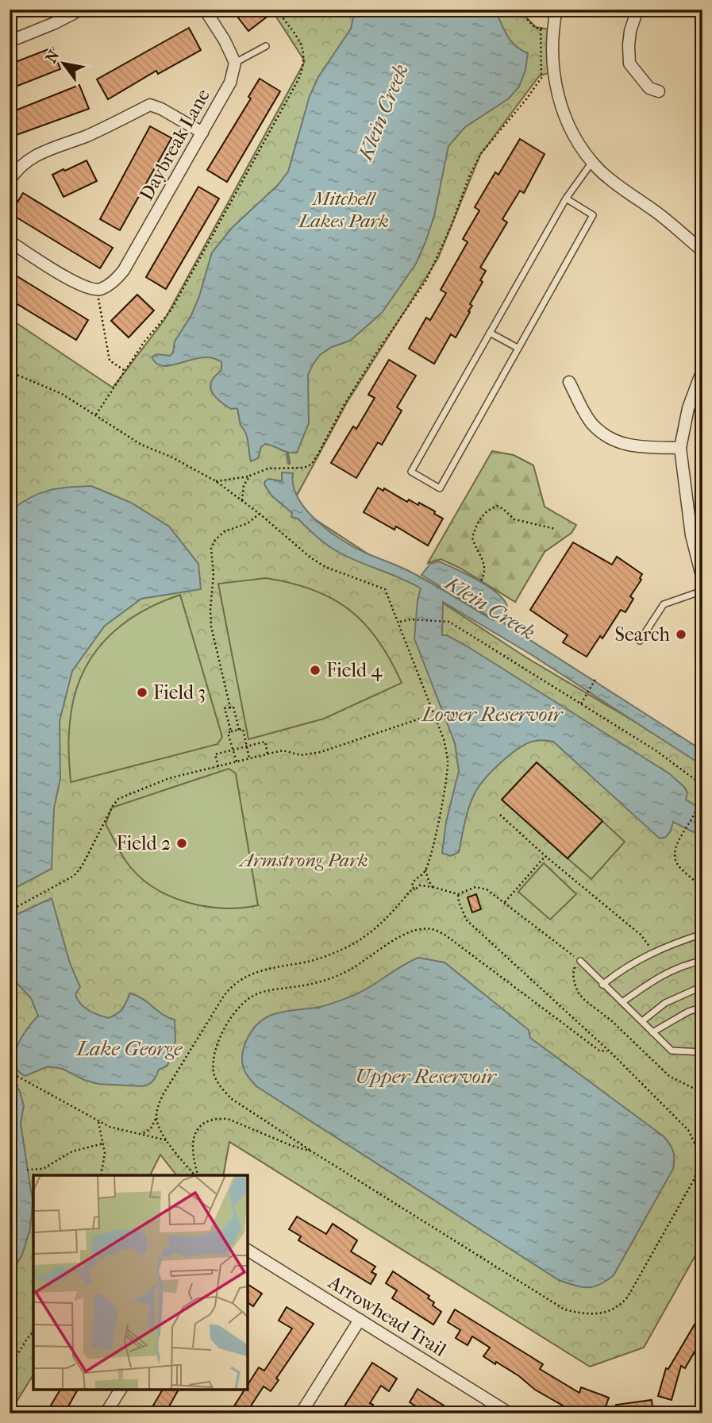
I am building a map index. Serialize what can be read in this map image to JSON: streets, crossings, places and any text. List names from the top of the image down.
{
  "streets": {
    "street": ["Daybreak Lane", "Arrowhead Trail"]
  },
  "water": [
    "Klein Creek",
    "Lower Reservoir",
    "Lake George",
    "Upper Reservoir"
  ],
  "parks": ["Mitchell Lakes Park", "Armstrong Park"],
  "places": [
    "Search",
    "Field 4",
    "Field 3",
    "Field 2"
  ],
  "north": "top left"
}
